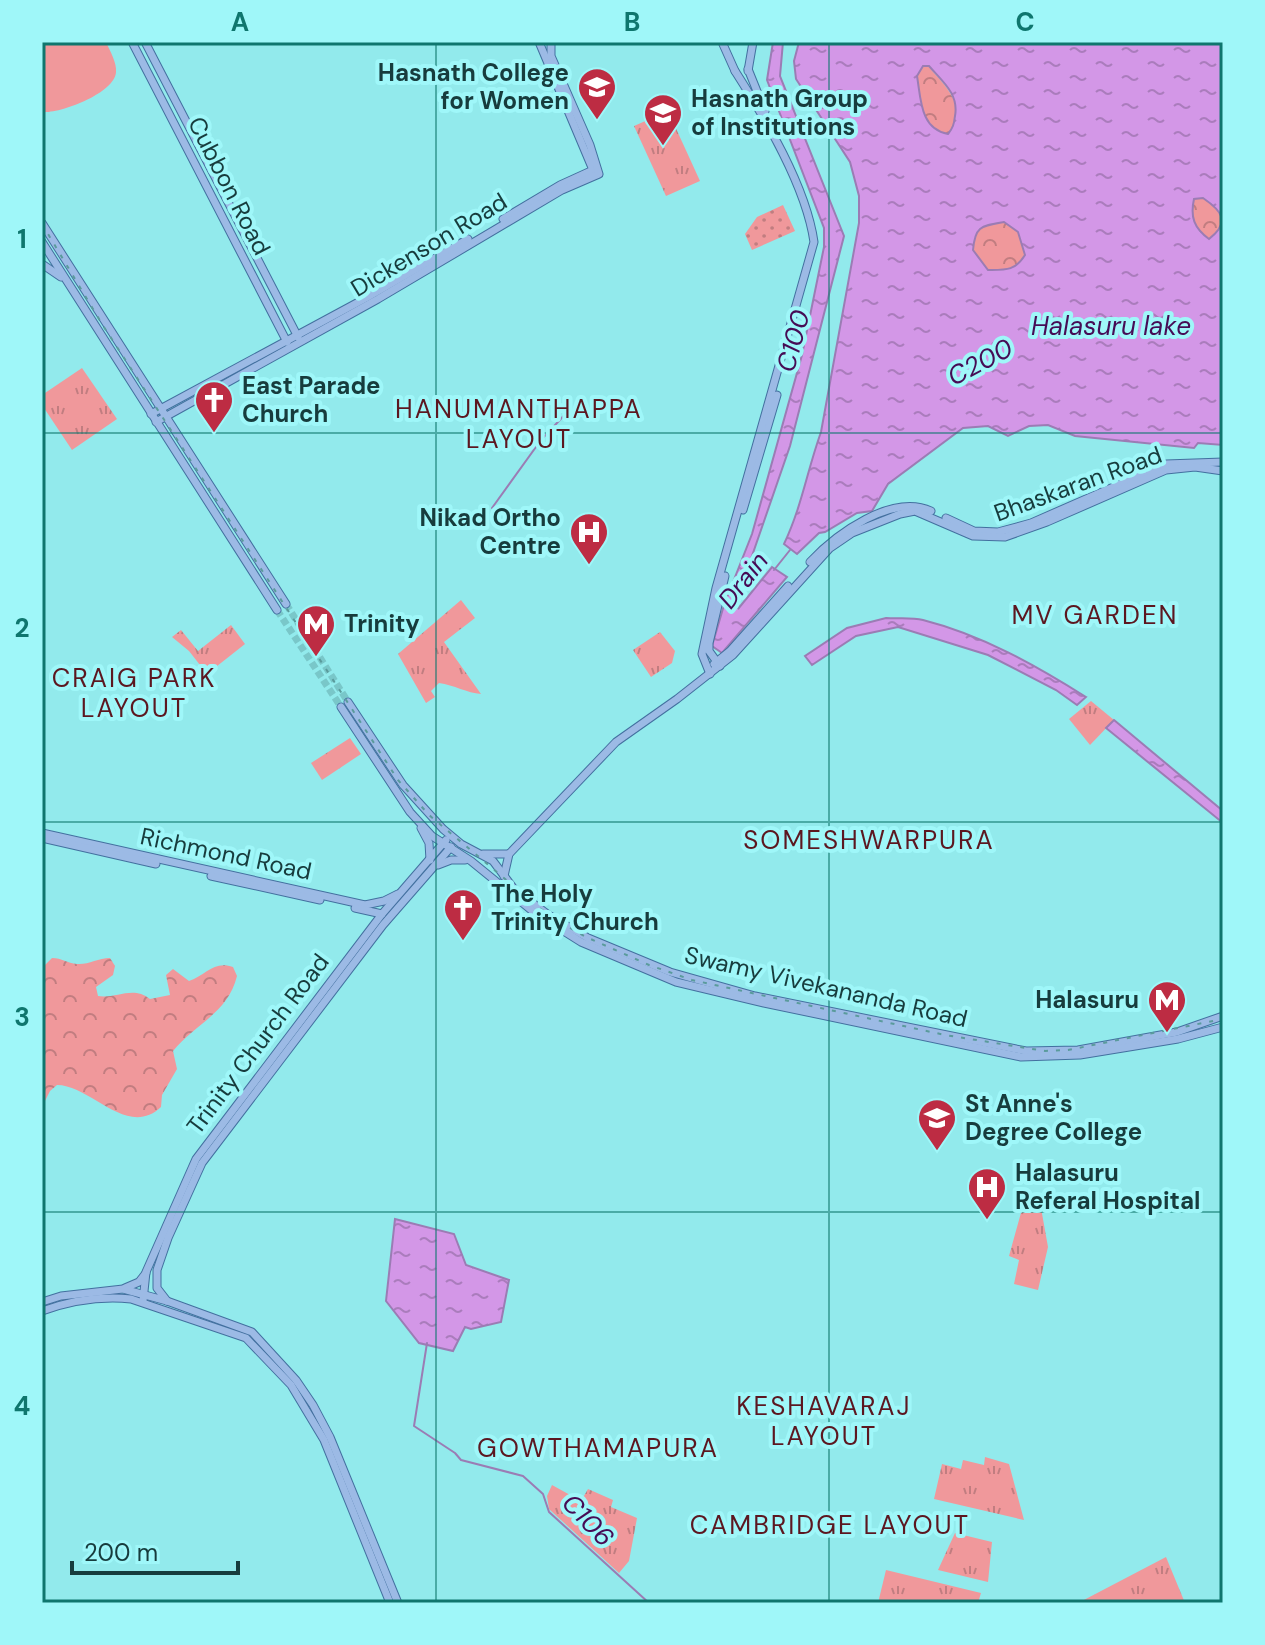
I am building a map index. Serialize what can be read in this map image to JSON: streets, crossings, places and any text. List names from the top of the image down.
{
  "streets": {
    "main road": [
      "Cubbon Road",
      "Dickenson Road",
      "Bhaskaran Road",
      "Richmond Road",
      "Swamy Vivekananda Road",
      "Trinity Church Road"
    ]
  },
  "crossings": [
    ["Cubbon Road", "Dickenson Road"],
    ["Richmond Road", "Trinity Church Road"]
  ],
  "districts": [
    "HANUMANTHAPPA LAYOUT",
    "MV GARDEN",
    "CRAIG PARK LAYOUT",
    "SOMESHWARPURA",
    "KESHAVARAJ LAYOUT",
    "GOWTHAMAPURA",
    "CAMBRIDGE LAYOUT"
  ],
  "water": [
    "Halasuru lake",
    "C100",
    "C200",
    "Drain",
    "C106"
  ],
  "places": {
    "school or university": ["Hasnath College for Women", "Hasnath Group of Institutions", "St Anne's Degree College"],
    "church": ["East Parade Church", "The Holy Trinity Church"],
    "hospital": ["Nikad Ortho Centre", "Halasuru Referal Hospital"],
    "metro station": ["Trinity", "Halasuru"]
  },
  "scale_bar": "200 m",
  "grid": {
    "columns": ["A", "B", "C"],
    "rows": [
      "1",
      "2",
      "3",
      "4"
    ]
  }
}
